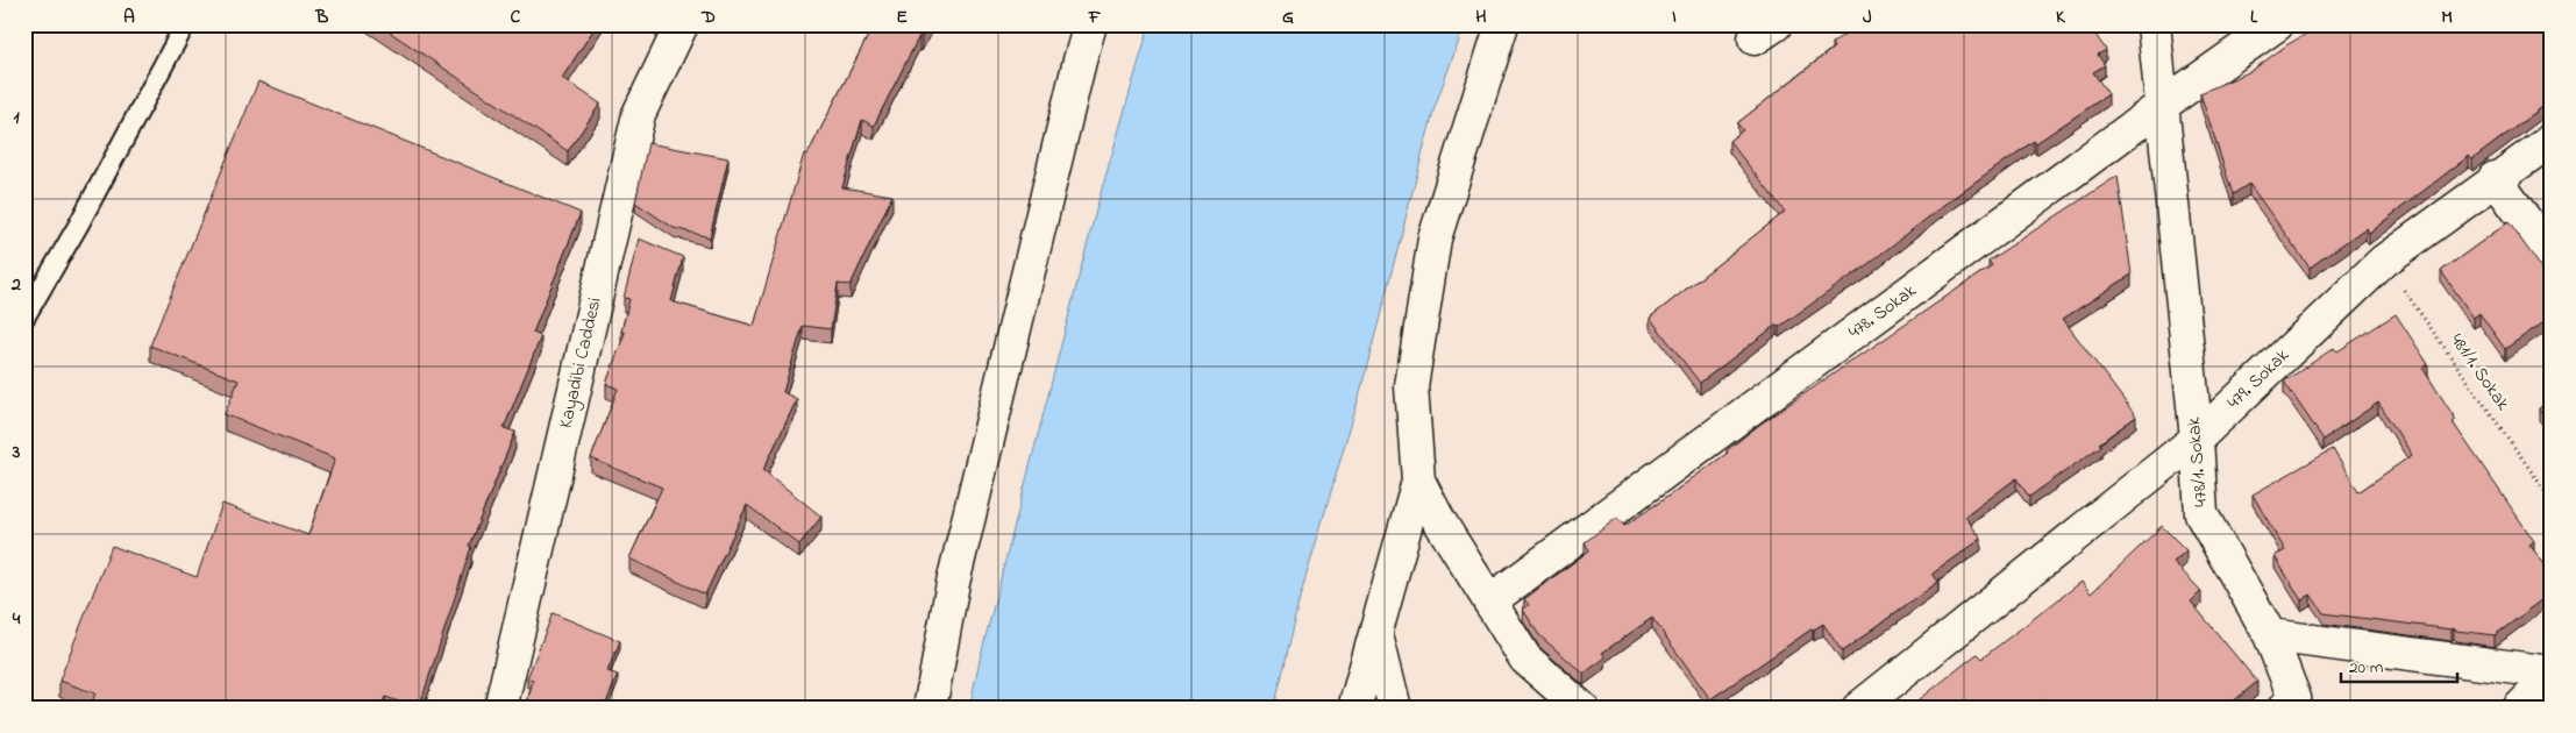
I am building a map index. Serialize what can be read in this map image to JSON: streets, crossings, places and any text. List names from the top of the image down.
{
  "streets": {
    "street": [
      "478. Sokak",
      "Kayadibi Caddesi",
      "479. Sokak",
      "478/1. Sokak"
    ],
    "path": ["481/1. Sokak"]
  },
  "crossings": [
    ["478. Sokak", "478/1. Sokak"],
    ["481/1. Sokak", "479. Sokak"],
    ["479. Sokak", "478/1. Sokak"]
  ],
  "scale_bar": "20 m",
  "grid": {
    "columns": [
      "A",
      "B",
      "C",
      "D",
      "E",
      "F",
      "G",
      "H",
      "I",
      "J",
      "K",
      "L",
      "M"
    ],
    "rows": [
      "1",
      "2",
      "3",
      "4"
    ]
  }
}
